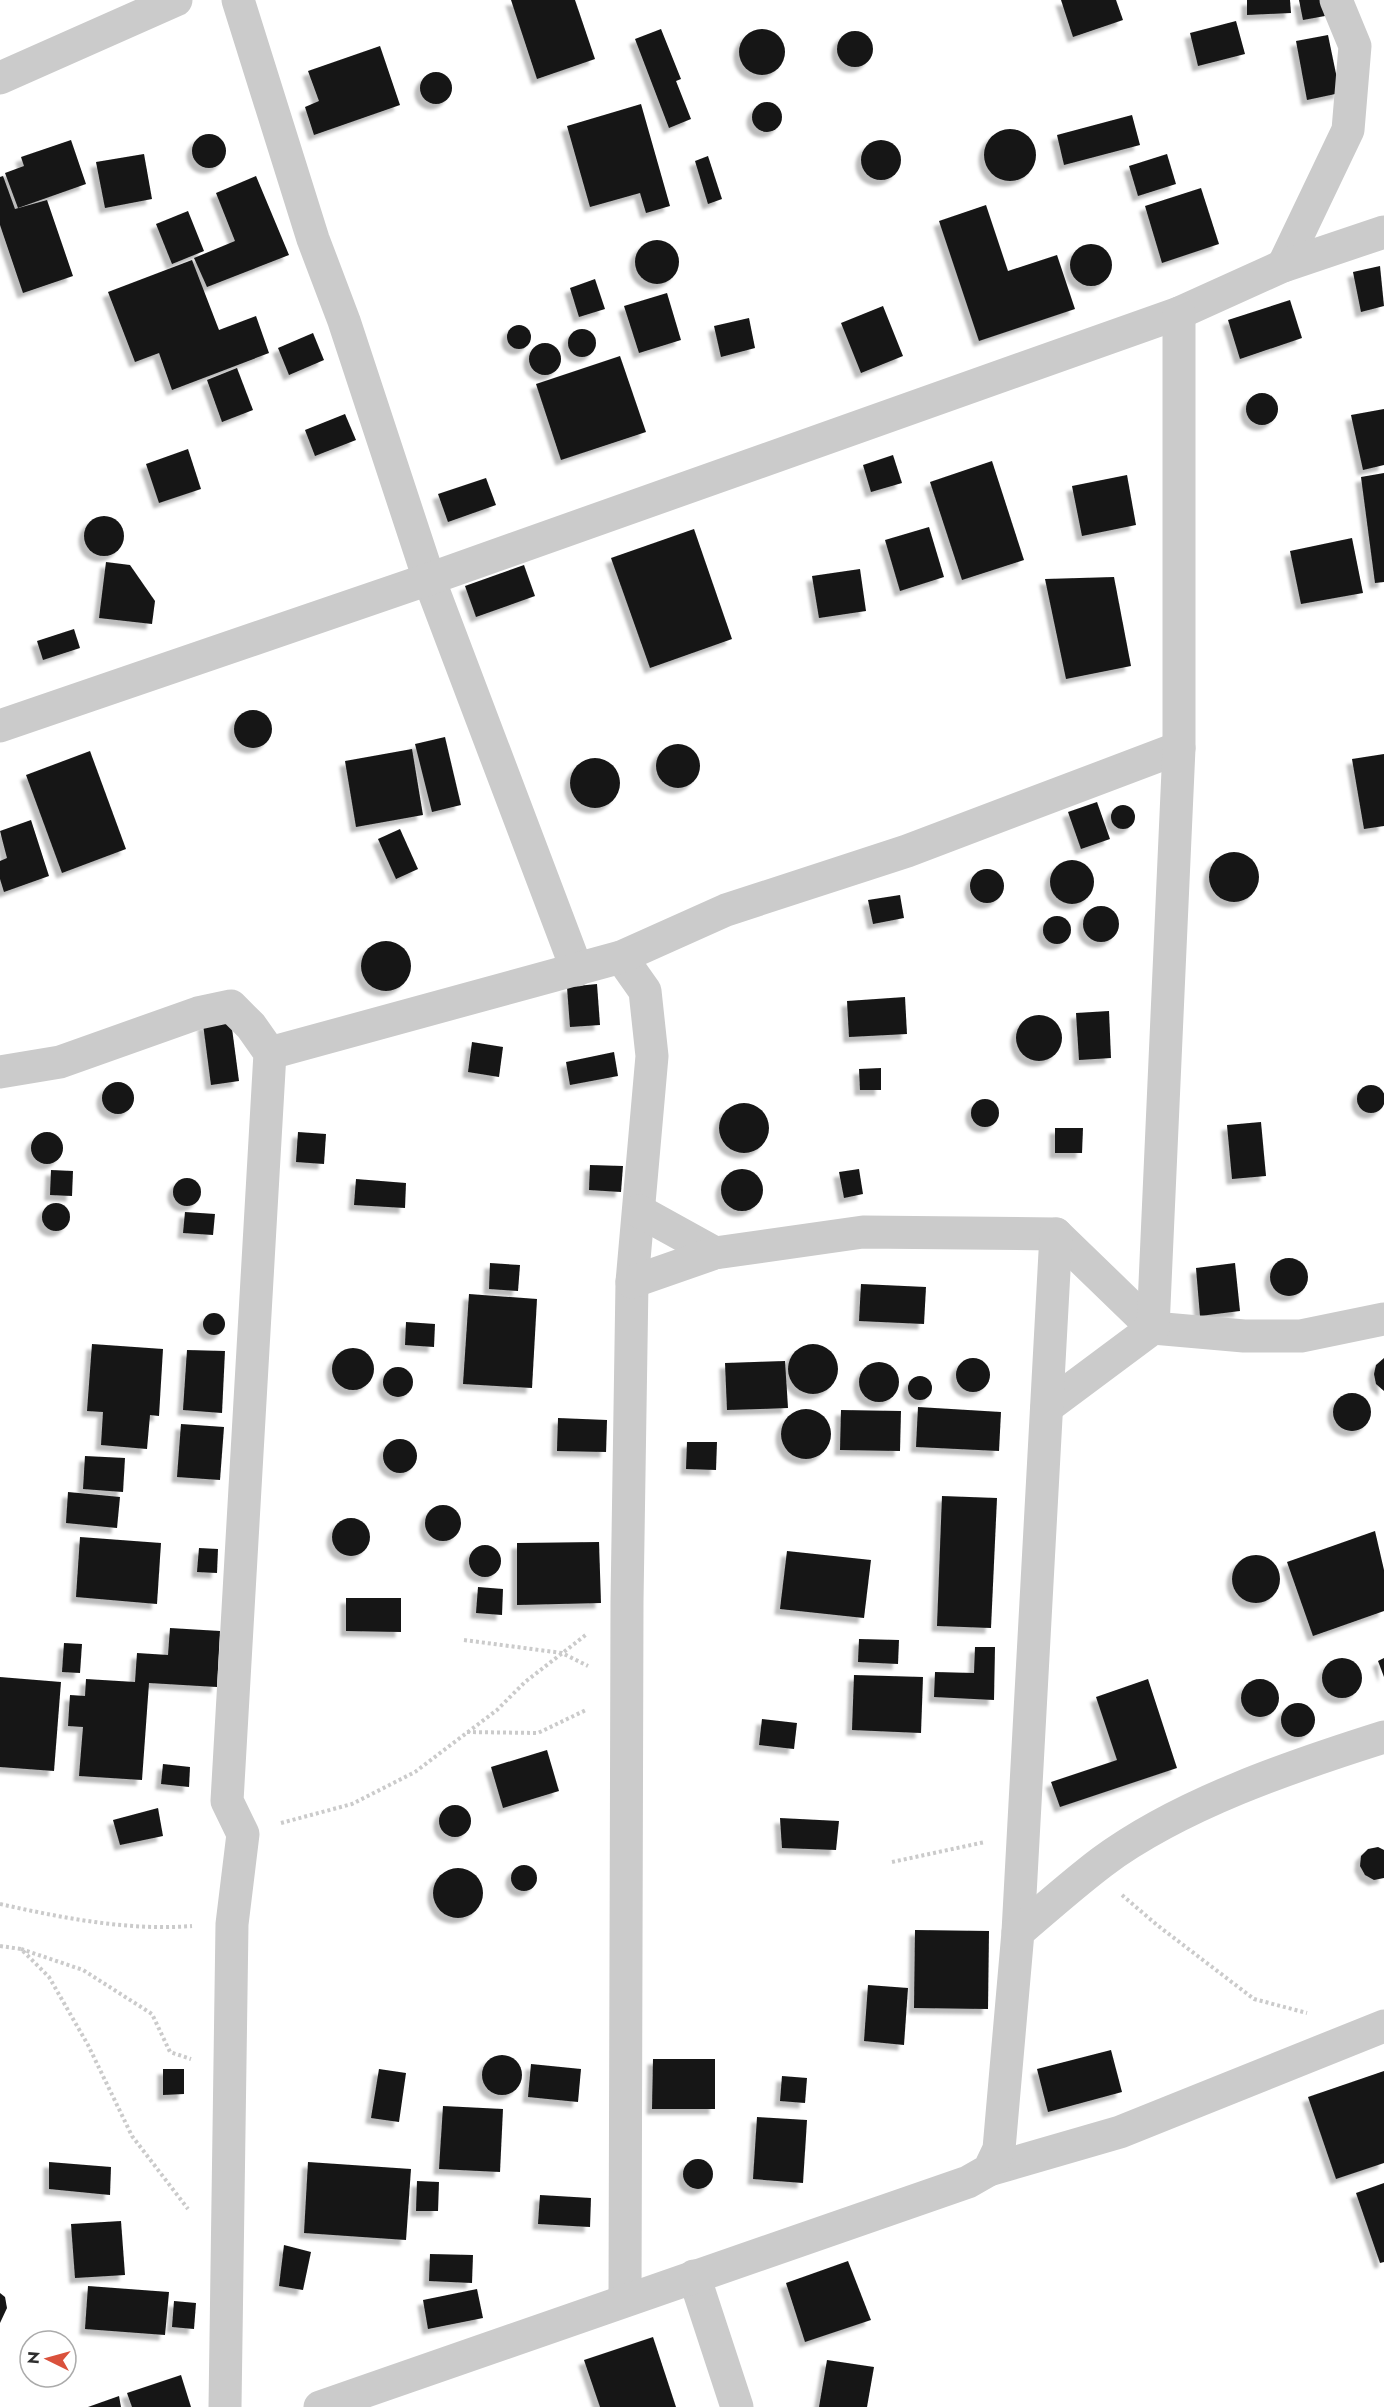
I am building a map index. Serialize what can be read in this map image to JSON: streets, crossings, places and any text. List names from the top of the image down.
{
  "north": "left"
}
